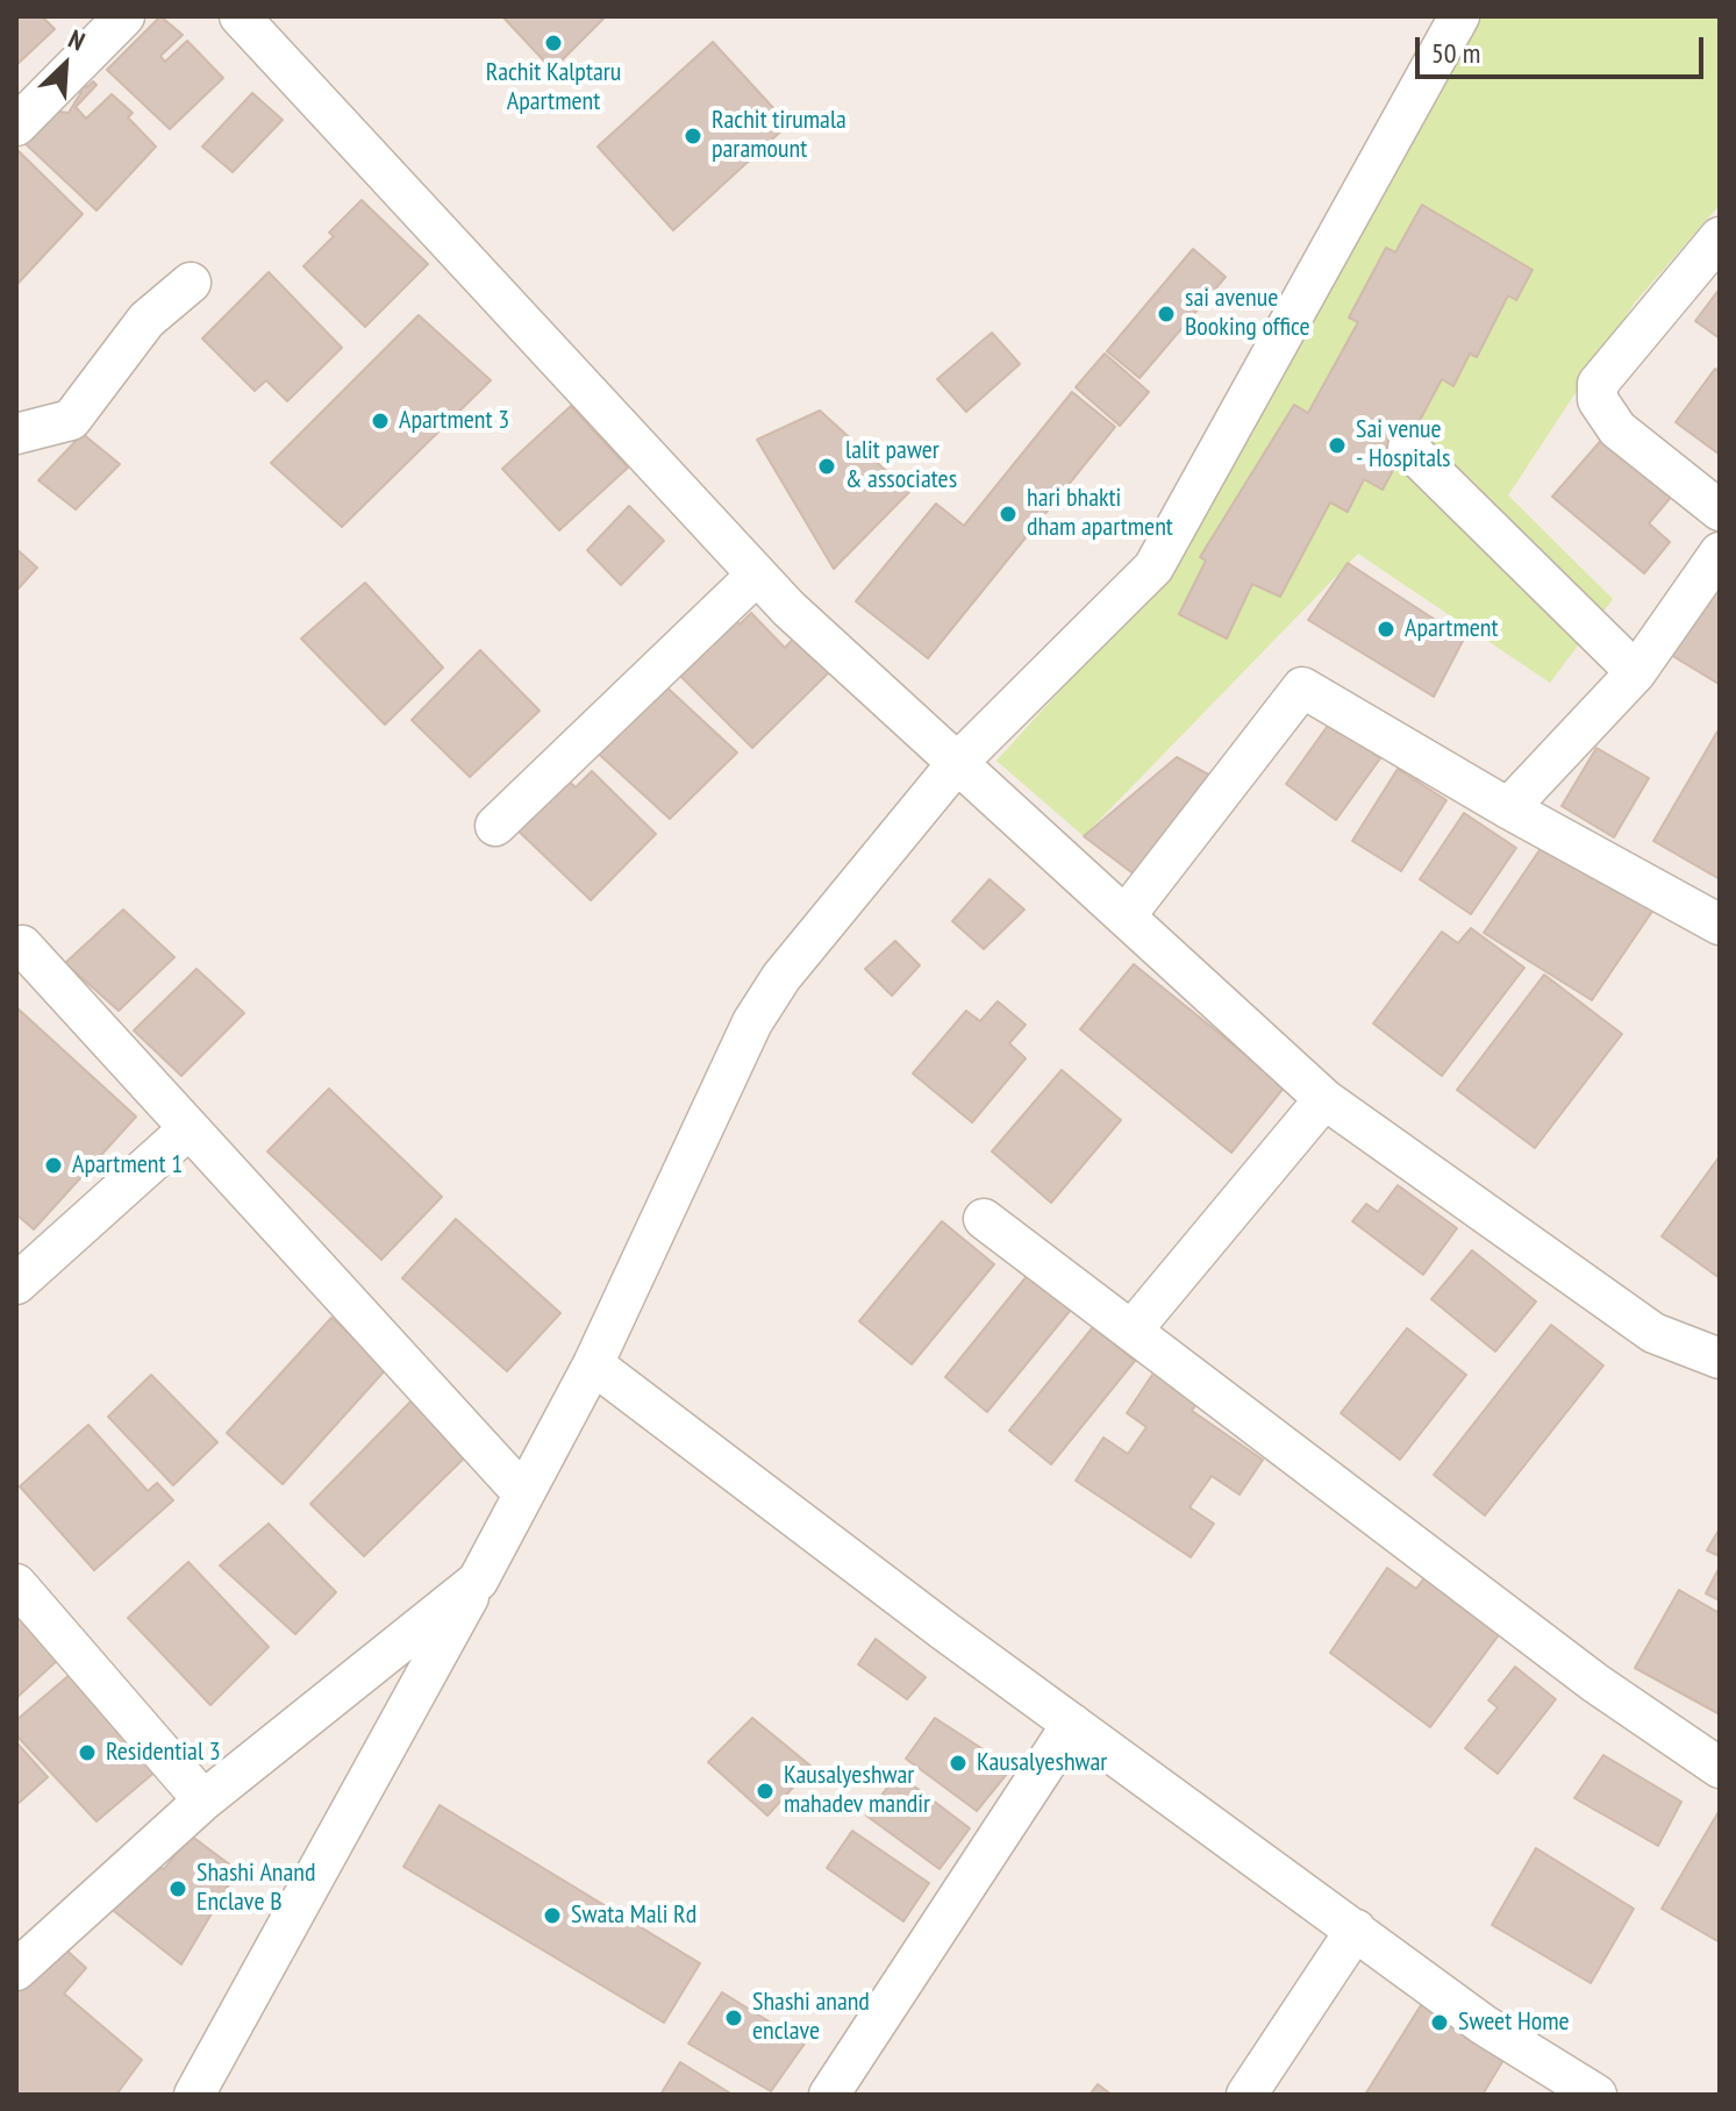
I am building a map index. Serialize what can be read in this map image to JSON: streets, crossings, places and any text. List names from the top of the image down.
{
  "places": [
    "Rachit Kalptaru Apartment",
    "Rachit tirumala paramount",
    "sai avenue Booking office",
    "Apartment 3",
    "Sai venue - Hospitals",
    "lalit pawer & associates",
    "hari bhakti dham apartment",
    "Apartment",
    "Apartment 1",
    "Residential 3",
    "Kausalyeshwar",
    "Kausalyeshwar mahadev mandir",
    "Shashi Anand Enclave B",
    "Swata Mali Rd",
    "Shashi anand enclave",
    "Sweet Home"
  ],
  "scale_bar": "50 m",
  "north": "top right"
}
